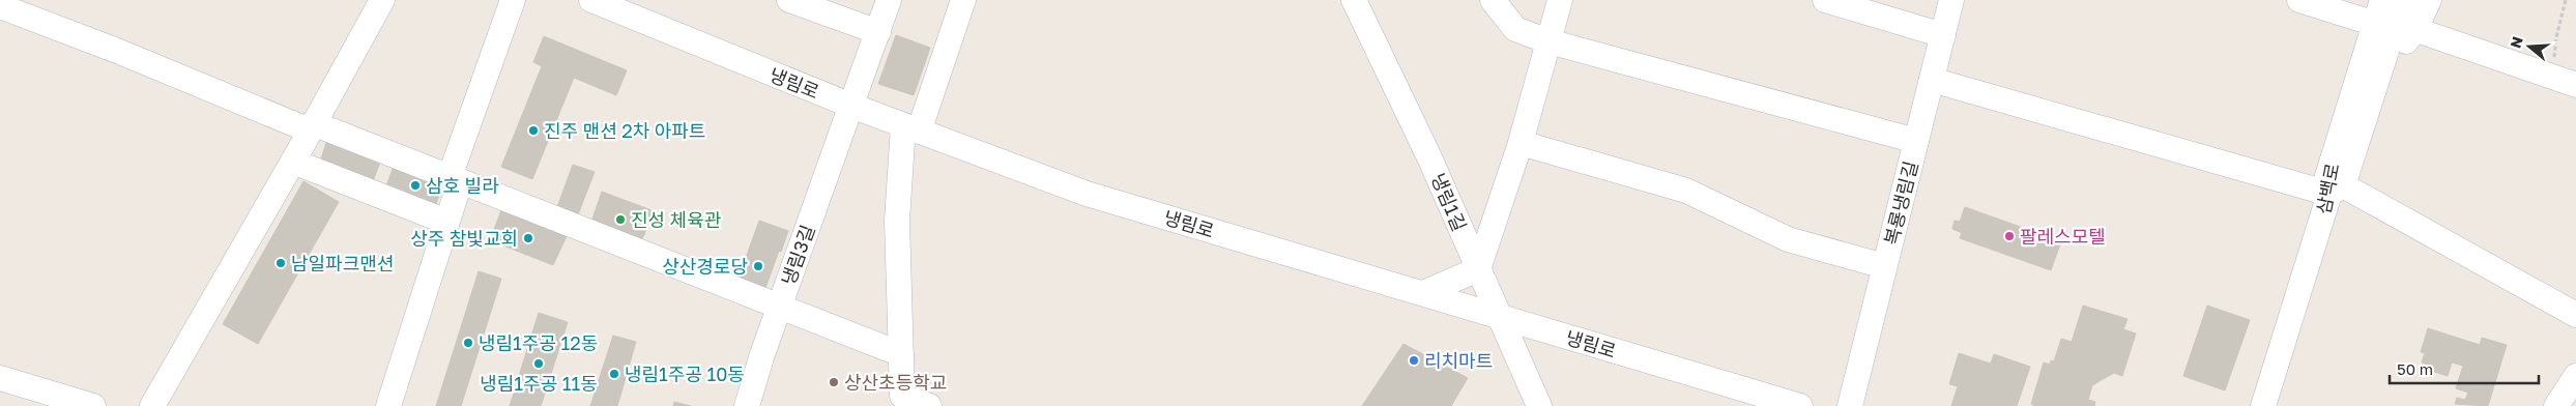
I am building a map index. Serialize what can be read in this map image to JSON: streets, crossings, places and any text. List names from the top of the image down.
{
  "streets": {
    "street": [
      "냉림로",
      "삼백로",
      "냉림1길",
      "복룡냉림길",
      "냉림3길"
    ]
  },
  "crossings": [
    ["냉림로", "냉림1길"],
    ["냉림로", "냉림3길"]
  ],
  "places": [
    "진주 맨션 2차 아파트",
    "삼호 빌라",
    "진성 체육관",
    "팔레스모텔",
    "상주 참빛교회",
    "남일파크맨션",
    "상산경로당",
    "냉림1주공 12동",
    "리치마트",
    "냉림1주공 11동",
    "냉림1주공 10동",
    "상산초등학교"
  ],
  "scale_bar": "50 m",
  "north": "left"
}
